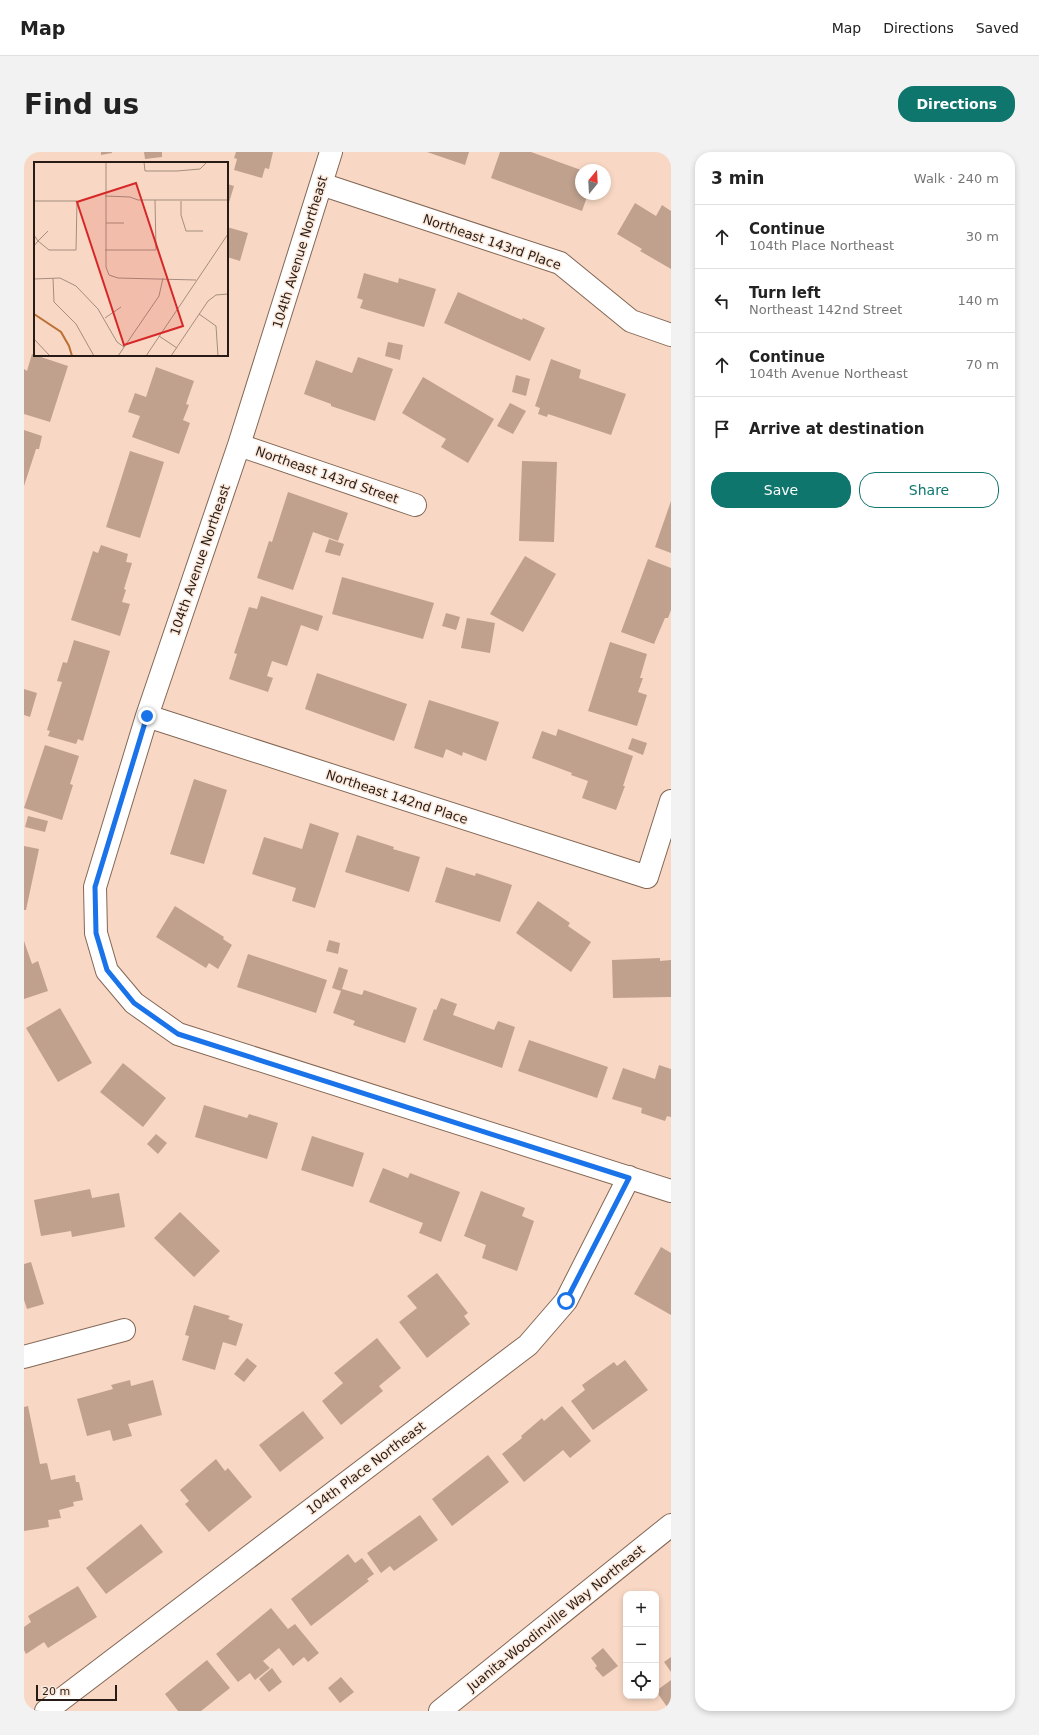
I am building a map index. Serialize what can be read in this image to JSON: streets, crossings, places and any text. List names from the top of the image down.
{
  "streets": {
    "street": [
      "Northeast 143rd Place",
      "104th Avenue Northeast",
      "Northeast 143rd Street",
      "Northeast 142nd Place",
      "104th Place Northeast",
      "Juanita-Woodinville Way Northeast"
    ]
  },
  "crossings": [
    ["Northeast 143rd Place", "104th Avenue Northeast"],
    ["104th Avenue Northeast", "Northeast 143rd Street"],
    ["104th Avenue Northeast", "Northeast 142nd Place"],
    ["104th Avenue Northeast", "104th Place Northeast"]
  ],
  "scale_bar": "20 m",
  "north": "top",
  "page": {
    "header": "Map",
    "nav": ["Map", "Directions", "Saved"],
    "buttons": [
      "Directions",
      ["Save", "Share"]
    ],
    "title": "Find us",
    "heading": ["3 min", "Walk · 240 m"],
    "list": [
      ["Continue", "104th Place Northeast", "30 m"],
      ["Turn left", "Northeast 142nd Street", "140 m"],
      ["Continue", "104th Avenue Northeast", "70 m"],
      "Arrive at destination"
    ],
    "map_buttons": ["+", "−"],
    "scale": "20 m"
  }
}
